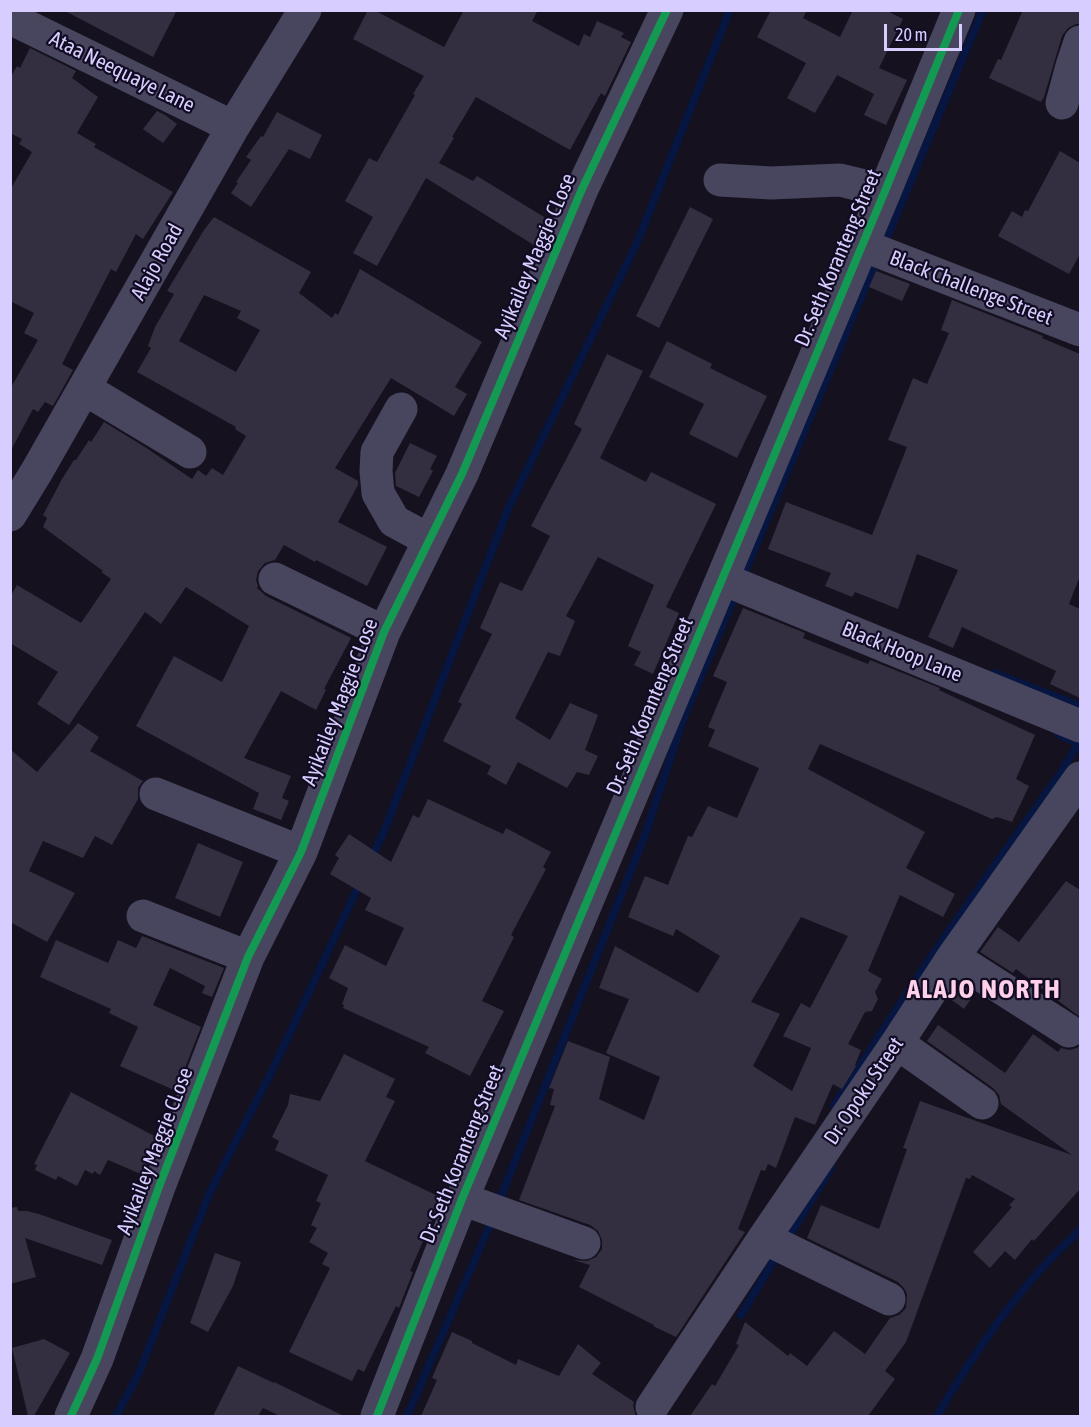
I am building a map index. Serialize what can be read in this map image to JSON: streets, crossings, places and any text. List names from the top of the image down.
{
  "streets": {
    "street": [
      "Ataa Neequaye Lane",
      "Ayikailey Maggie CLose",
      "Dr. Seth Koranteng Street",
      "Alajo Road",
      "Black Challenge Street",
      "Black Hoop Lane",
      "Dr. Opoku Street"
    ]
  },
  "crossings": [
    ["Ataa Neequaye Lane", "Alajo Road"],
    ["Dr. Seth Koranteng Street", "Black Challenge Street"],
    ["Dr. Seth Koranteng Street", "Black Hoop Lane"]
  ],
  "districts": ["ALAJO NORTH"],
  "scale_bar": "20 m"
}
